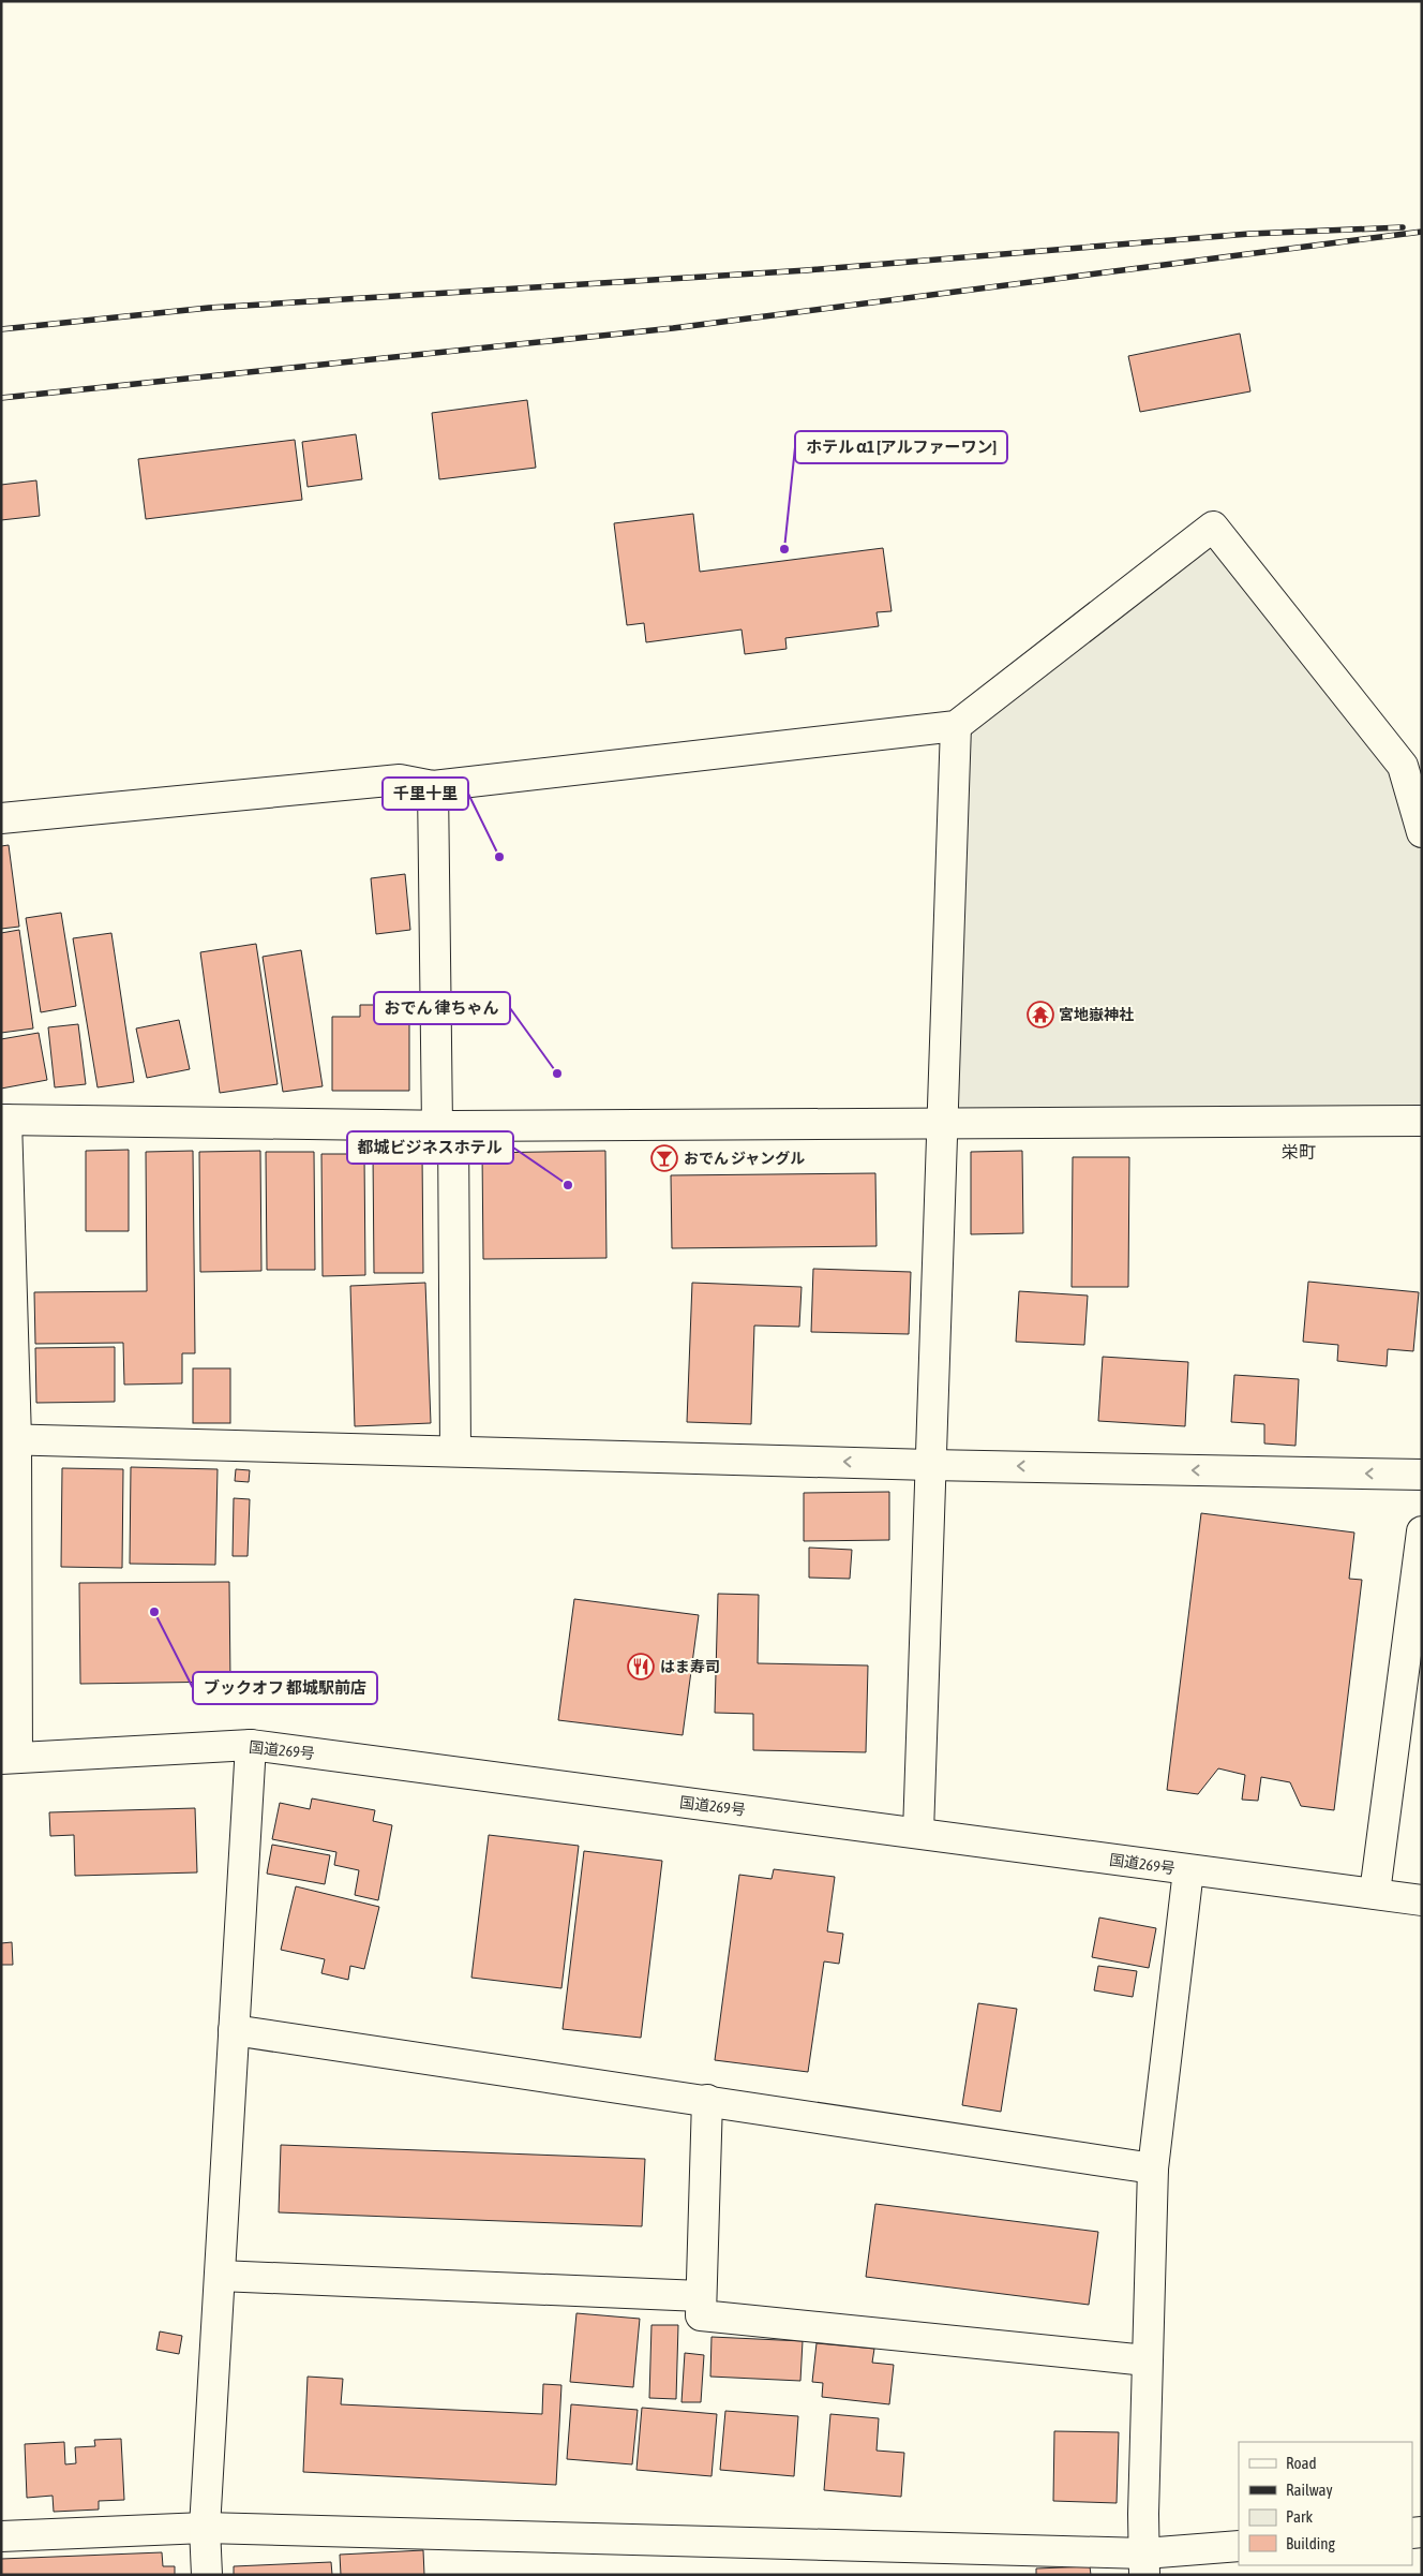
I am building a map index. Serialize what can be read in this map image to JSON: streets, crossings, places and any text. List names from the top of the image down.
{
  "streets": {
    "main road": ["国道269号"]
  },
  "districts": ["栄町"],
  "places": {
    "other": [
      "ホテル α1 [アルファーワン]",
      "千里十里",
      "おでん 律ちゃん",
      "都城ビジネスホテル",
      "ブックオフ 都城駅前店"
    ],
    "temple": ["宮地嶽神社"],
    "bar": ["おでん ジャングル"],
    "restaurant": ["はま寿司"]
  },
  "legend": [
    "Road",
    "Railway",
    "Park",
    "Building"
  ]
}
